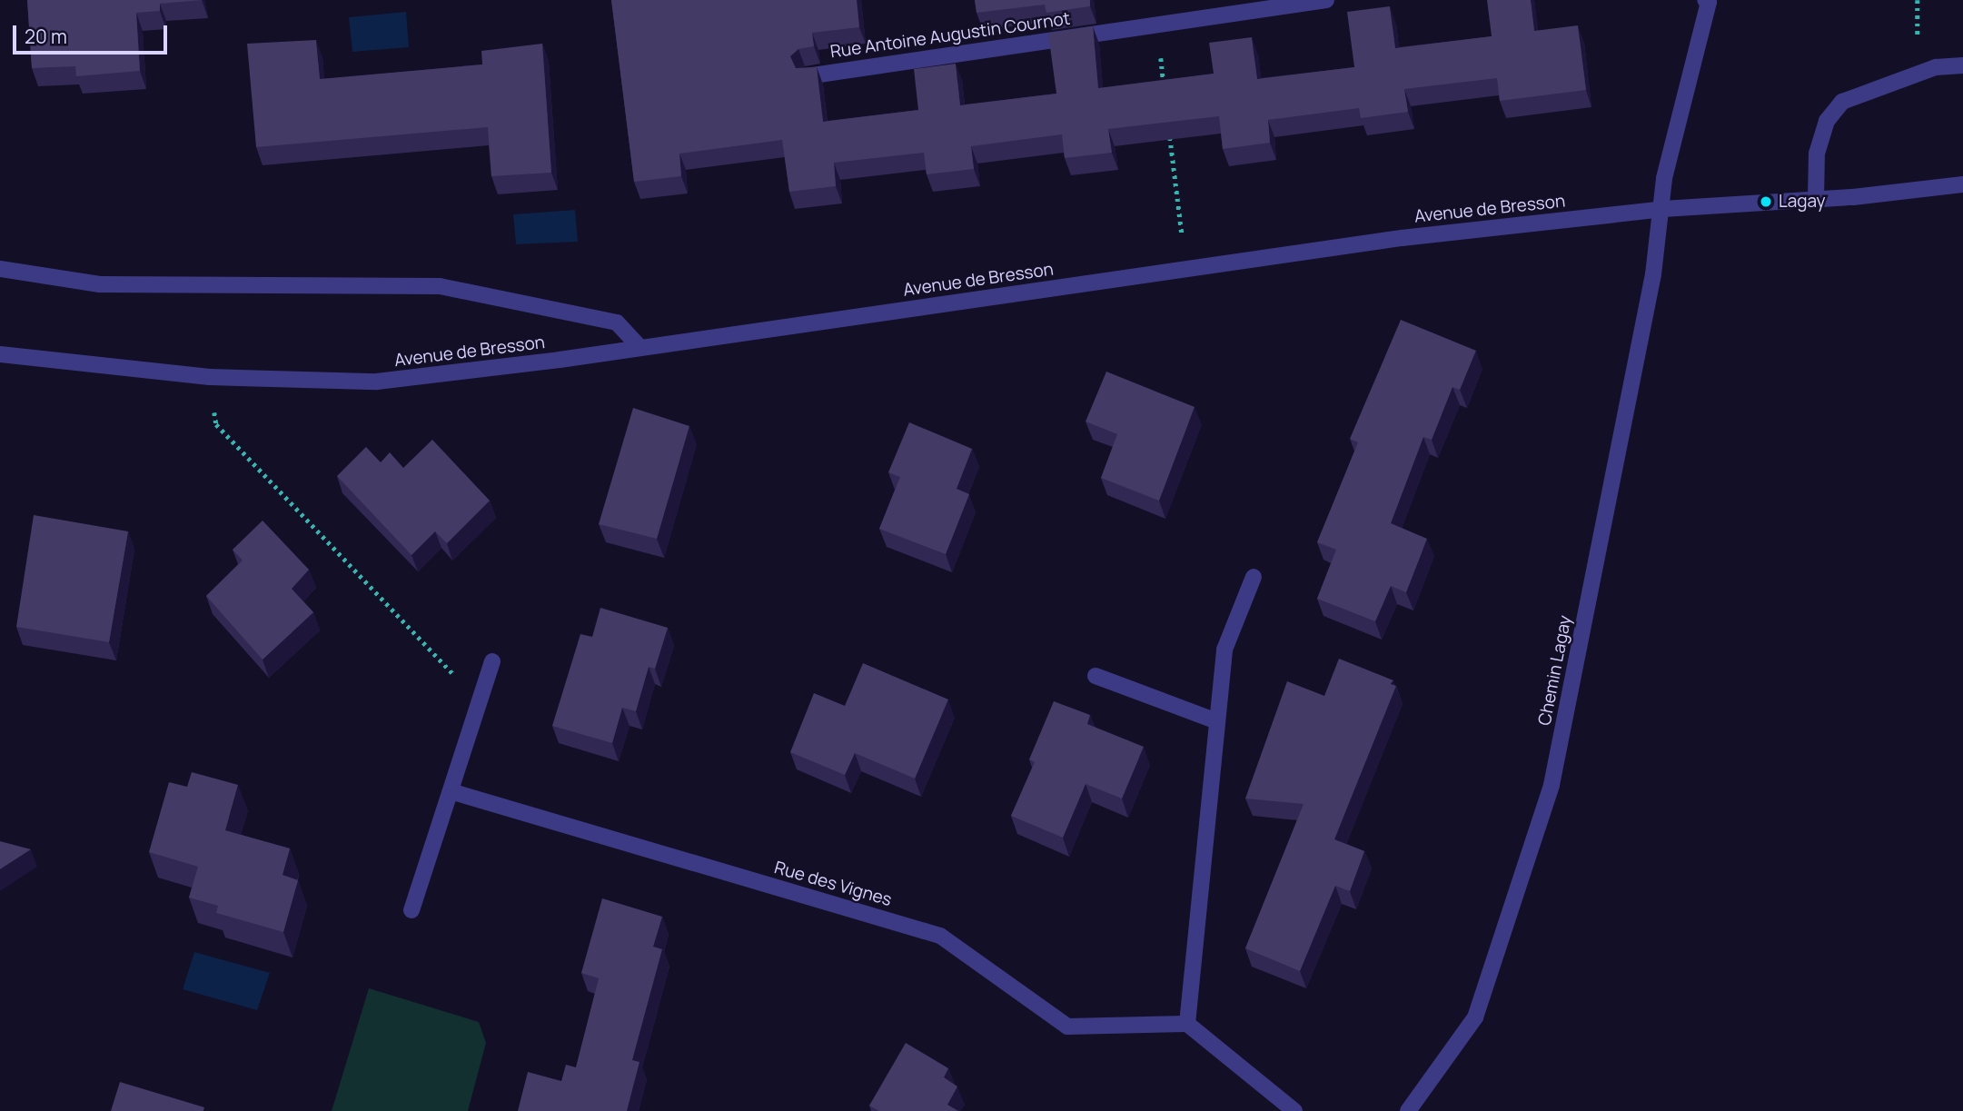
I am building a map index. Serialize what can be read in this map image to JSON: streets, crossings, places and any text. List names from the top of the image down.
{
  "streets": {
    "street": [
      "Rue Antoine Augustin Cournot",
      "Avenue de Bresson",
      "Chemin Lagay",
      "Rue des Vignes"
    ]
  },
  "crossings": [
    ["Avenue de Bresson", "Chemin Lagay"]
  ],
  "places": ["Lagay"],
  "scale_bar": "20 m"
}
